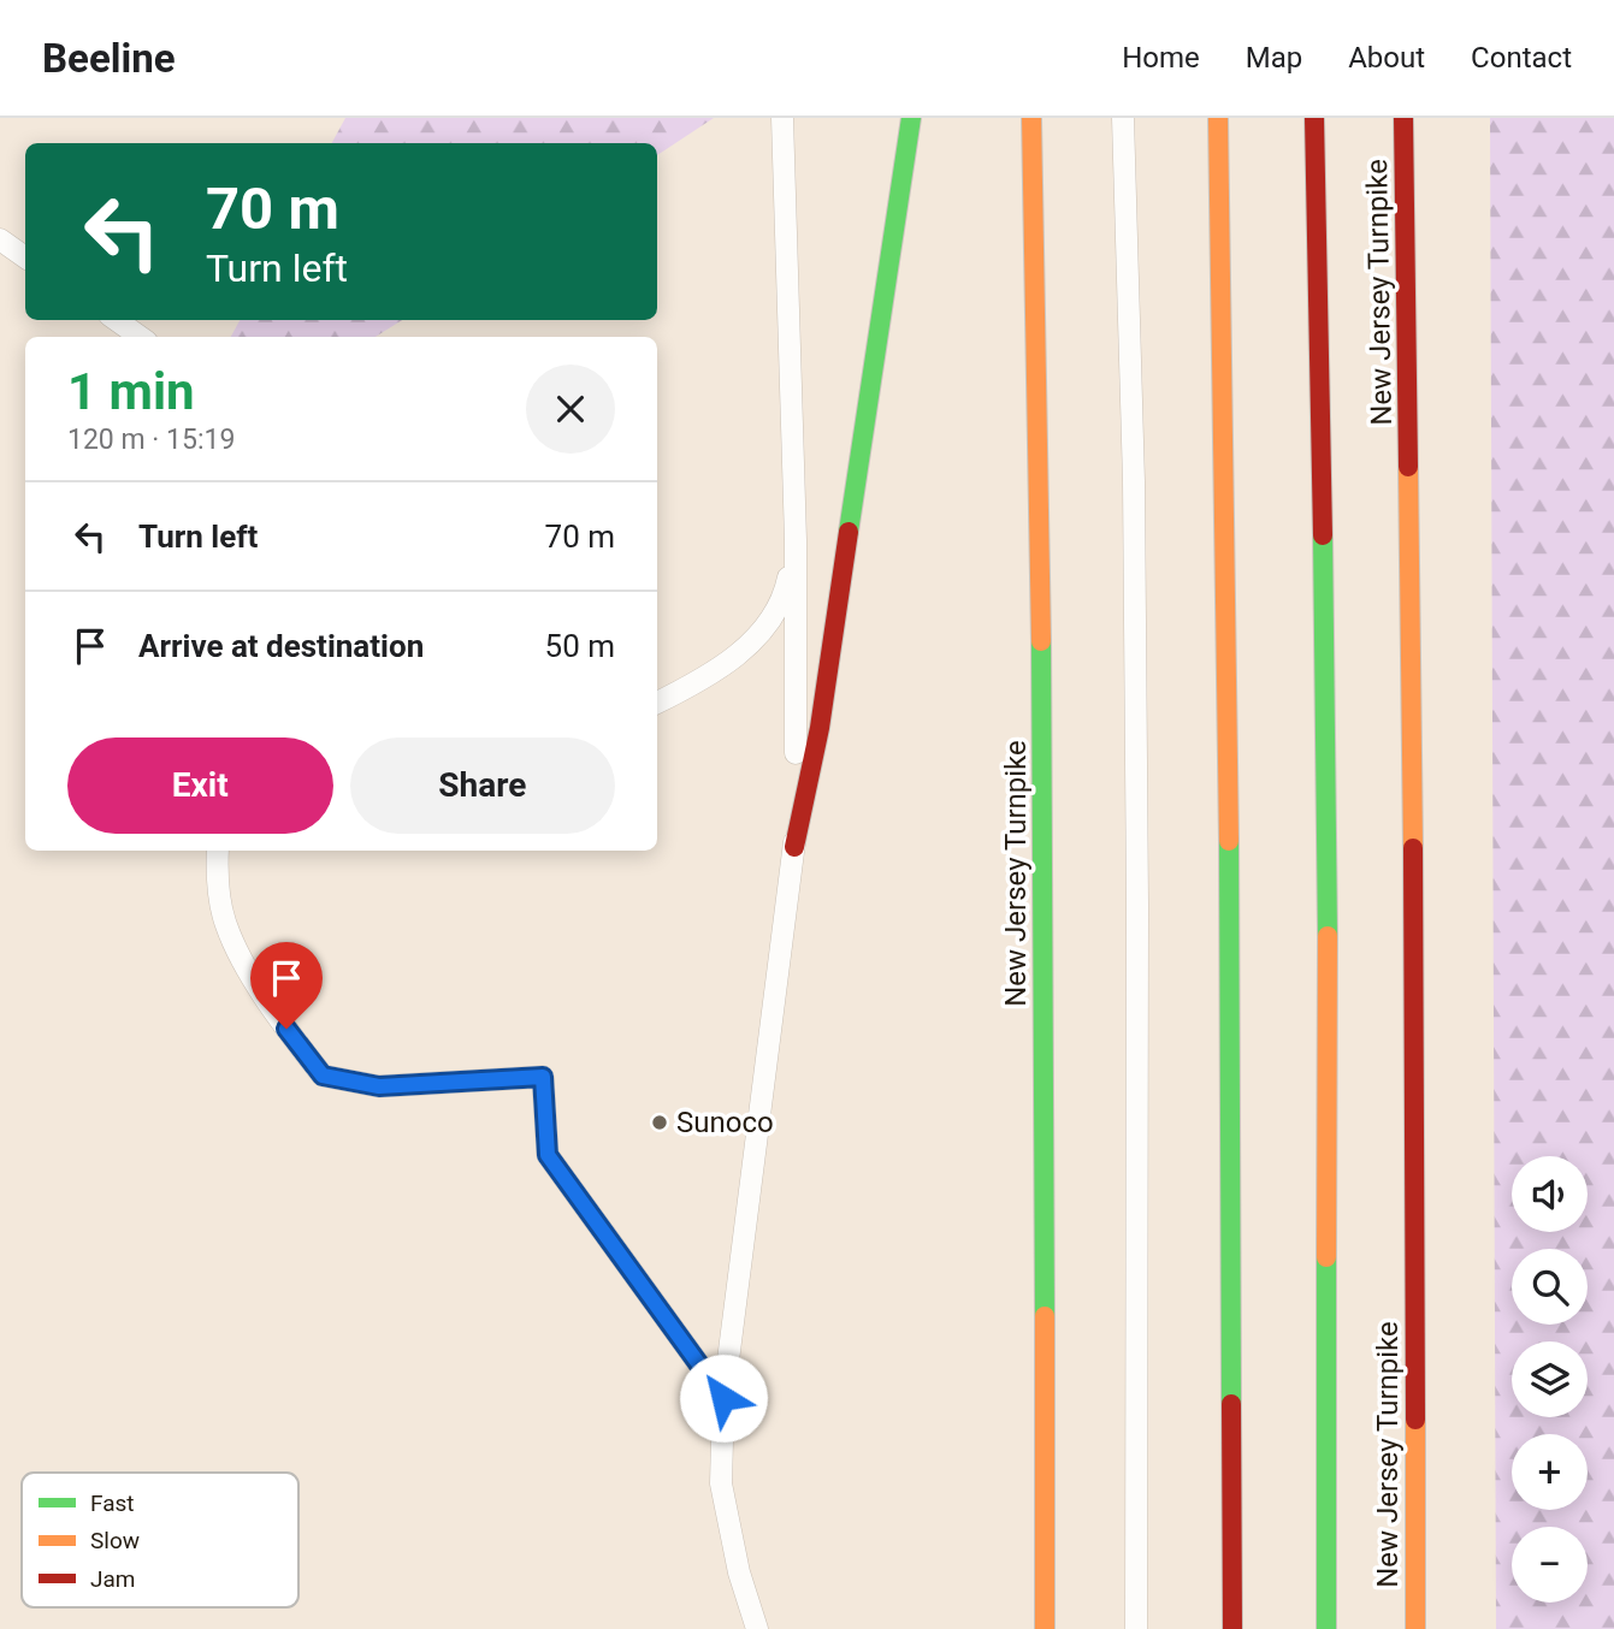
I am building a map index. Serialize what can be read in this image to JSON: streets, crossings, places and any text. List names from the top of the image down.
{
  "streets": {
    "highway": ["New Jersey Turnpike"]
  },
  "places": ["Sunoco"],
  "legend": ["Fast", "Slow", "Jam"],
  "page": {
    "header": "Beeline",
    "nav": [
      "Home",
      "Map",
      "About",
      "Contact"
    ],
    "turn": ["70 m", "Turn left"],
    "heading": ["1 min", "120 m · 15:19"],
    "list": [
      {
        "name": "Turn left",
        "value": "70 m"
      },
      {
        "name": "Arrive at destination",
        "value": "50 m"
      }
    ],
    "buttons": ["Exit", "Share"],
    "map_buttons": ["+", "−"]
  }
}
